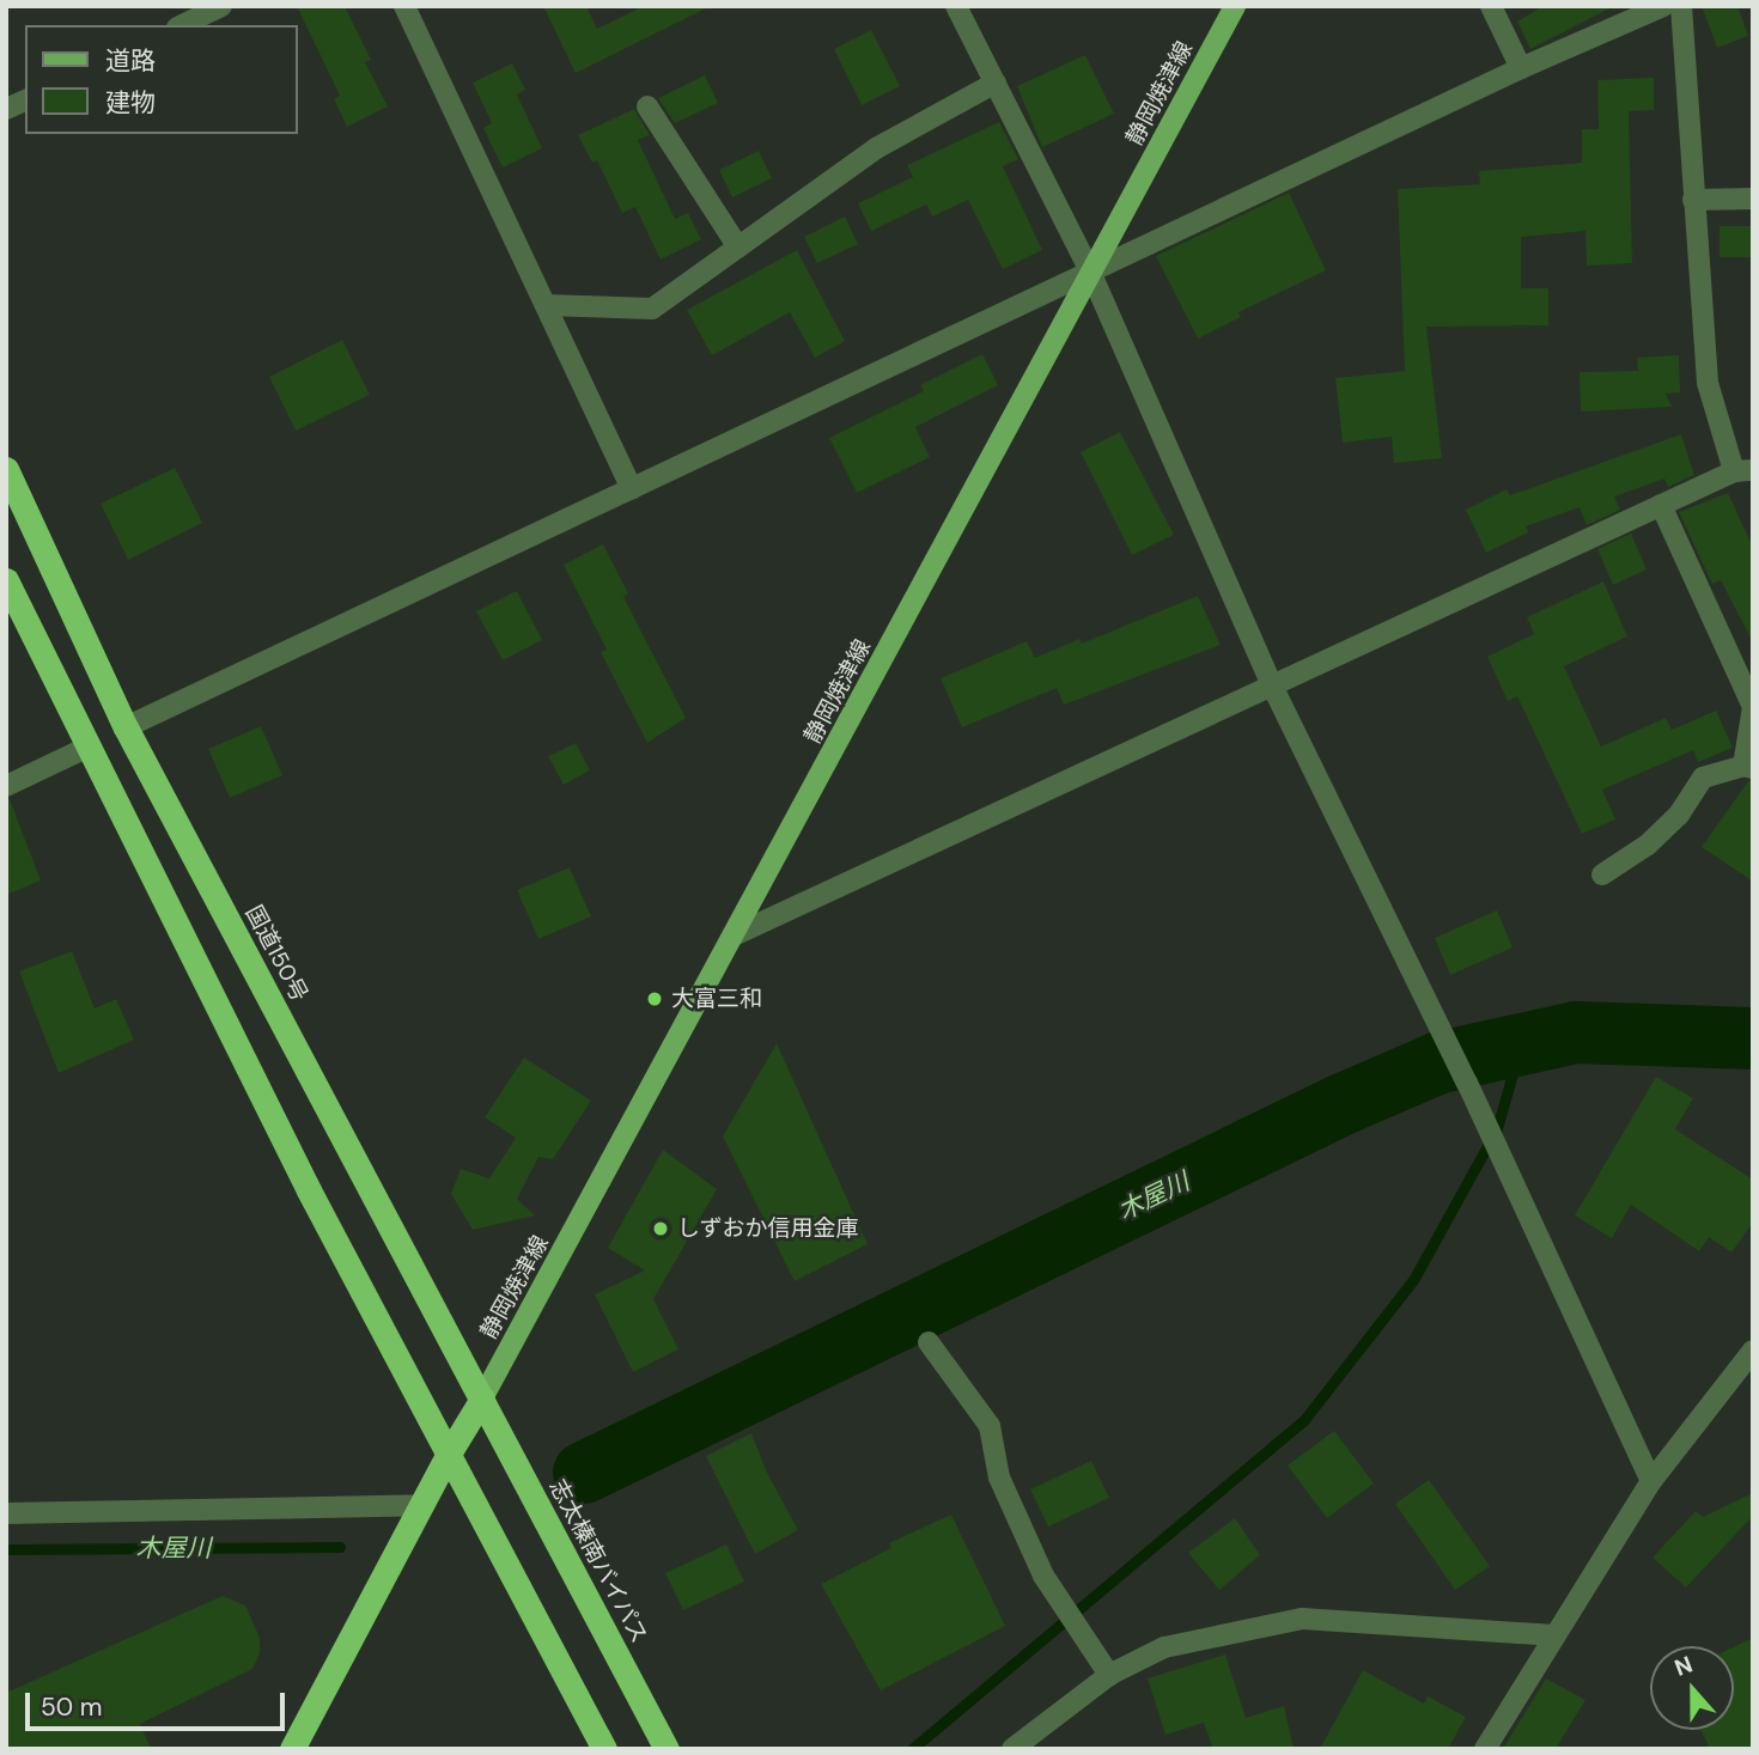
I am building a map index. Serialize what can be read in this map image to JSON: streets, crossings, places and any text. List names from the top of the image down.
{
  "streets": {
    "highway": ["国道150号", "志太榛南バイパス"],
    "main road": ["静岡焼津線"]
  },
  "crossings": [
    ["静岡焼津線", "国道150号"],
    ["静岡焼津線", "志太榛南バイパス"],
    ["国道150号", "志太榛南バイパス"]
  ],
  "water": ["木屋川"],
  "places": ["大富三和", "しずおか信用金庫"],
  "legend": ["道路", "建物"],
  "scale_bar": "50 m",
  "north": "top"
}
